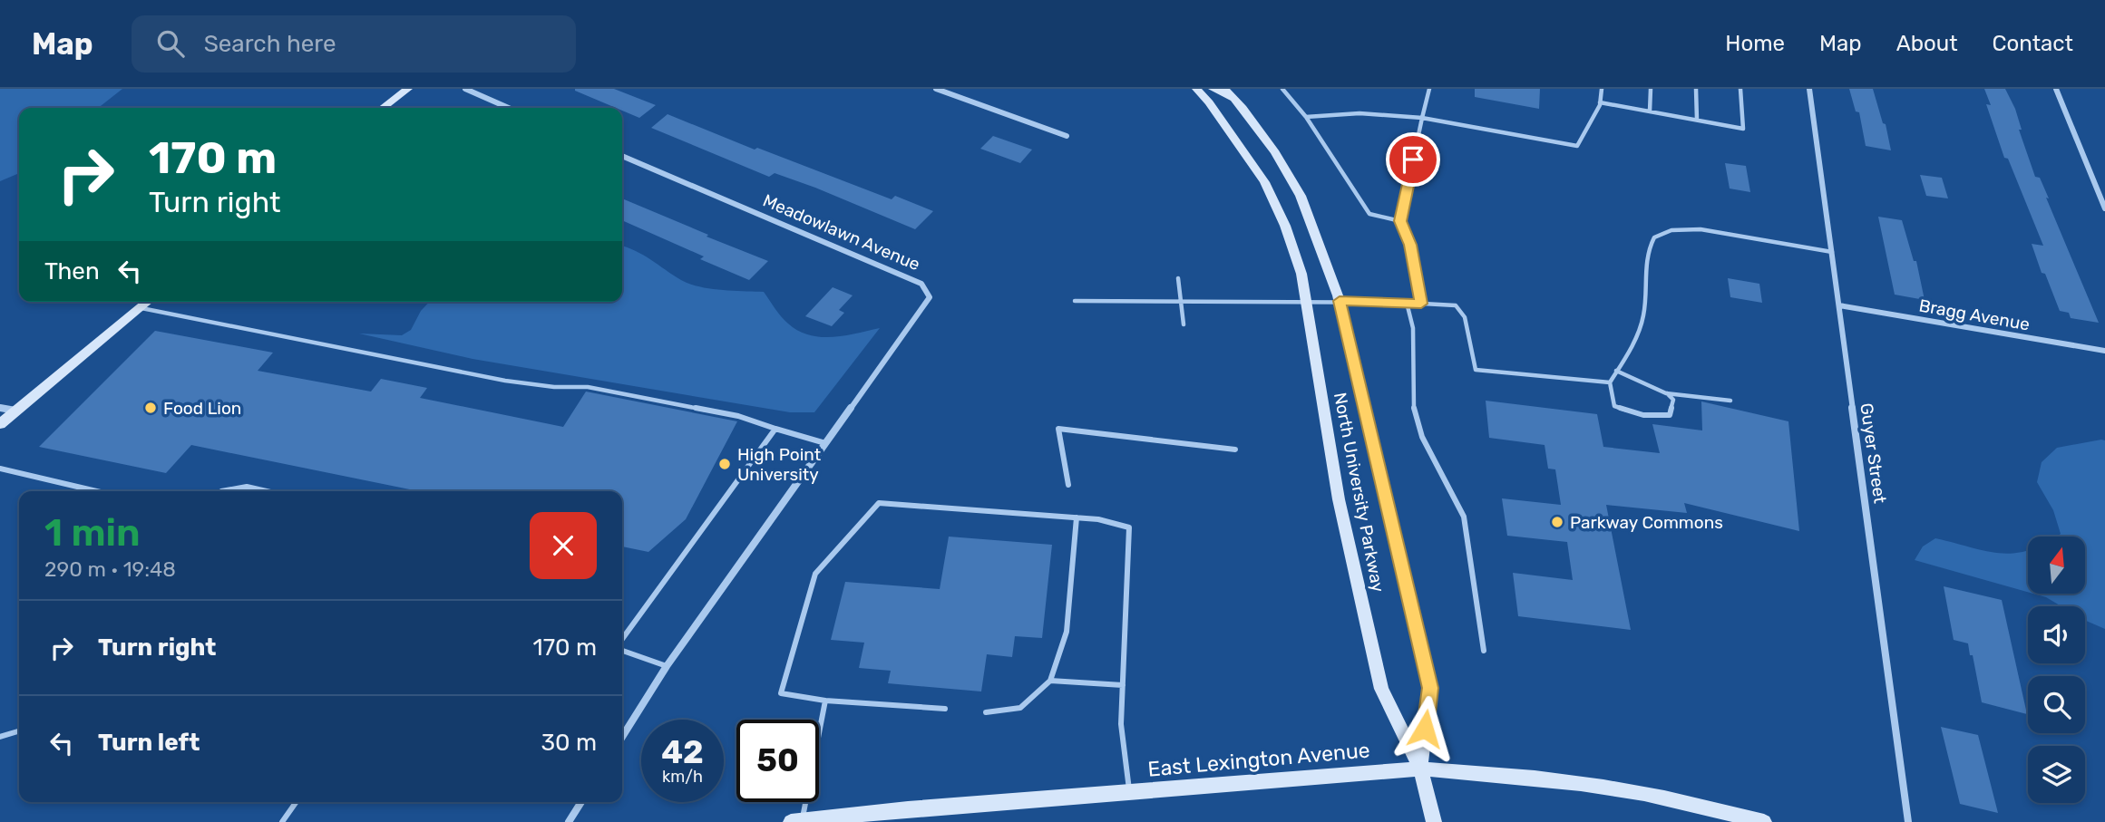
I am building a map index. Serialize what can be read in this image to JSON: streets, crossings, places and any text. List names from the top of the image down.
{
  "streets": {
    "main road": ["North University Parkway", "East Lexington Avenue"],
    "street": ["Meadowlawn Avenue", "Bragg Avenue", "Guyer Street"]
  },
  "crossings": [
    ["Bragg Avenue", "Guyer Street"],
    ["North University Parkway", "East Lexington Avenue"]
  ],
  "places": ["Food Lion", "High Point University", "Parkway Commons"],
  "north": "top",
  "page": {
    "header": "Map",
    "search": "Search here",
    "nav": [
      "Home",
      "Map",
      "About",
      "Contact"
    ],
    "turn": ["170 m", "Turn right"],
    "then": "Then",
    "heading": ["1 min", "290 m · 19:48"],
    "list": [
      {
        "name": "Turn right",
        "value": "170 m"
      },
      {
        "name": "Turn left",
        "value": "30 m"
      }
    ],
    "speed": "42 km/h",
    "limit": "50"
  }
}
